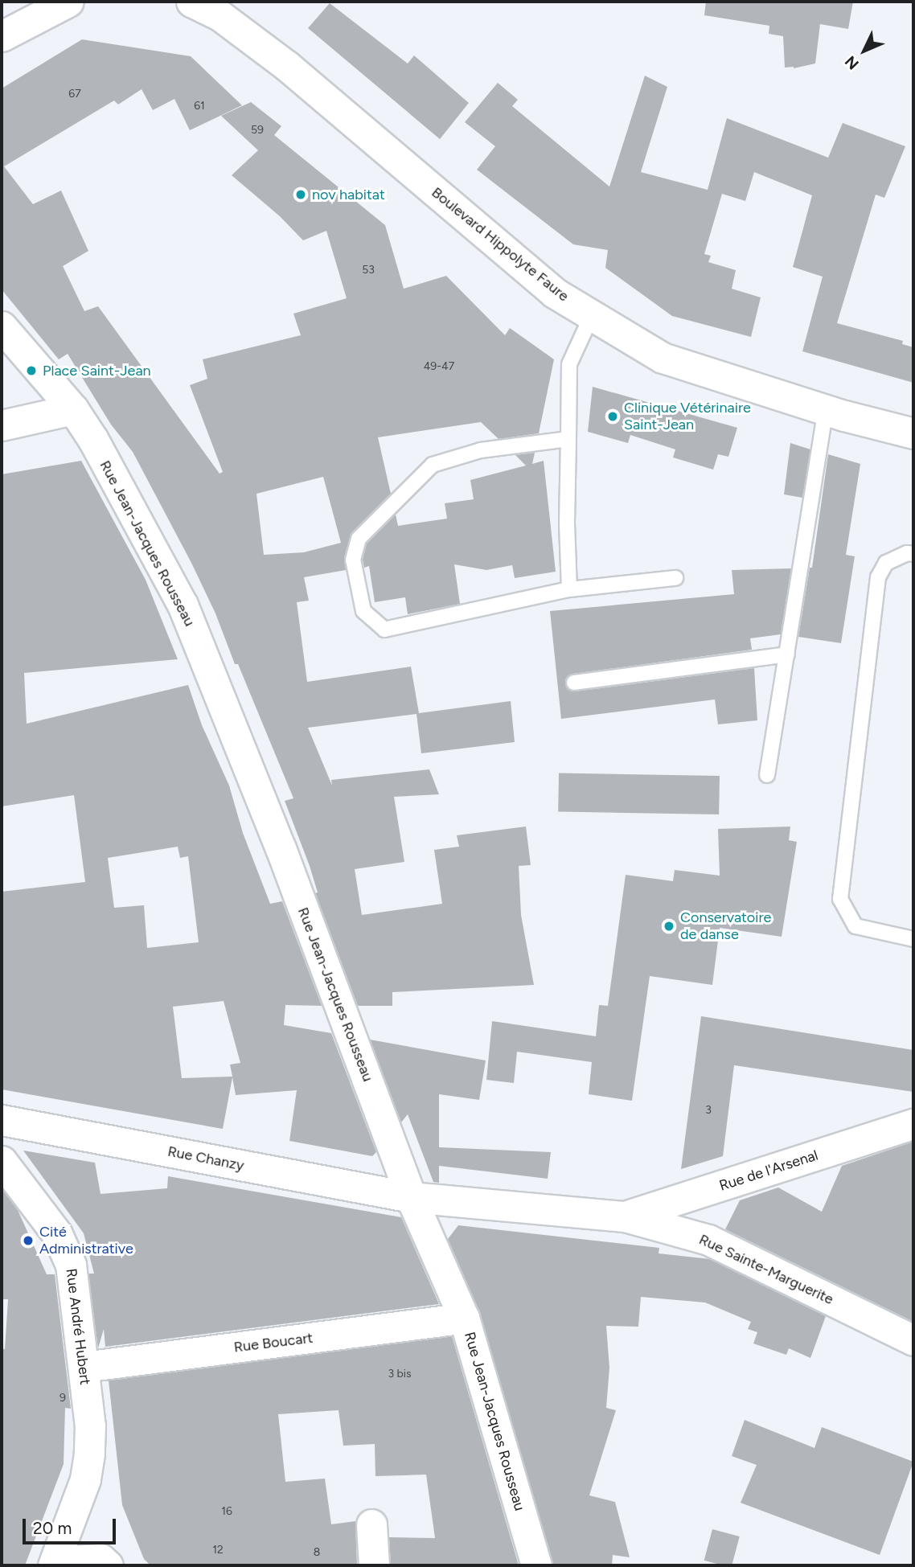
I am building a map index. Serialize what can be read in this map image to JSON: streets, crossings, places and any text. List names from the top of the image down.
{
  "streets": {
    "street": [
      "Boulevard Hippolyte Faure",
      "Rue Jean-Jacques Rousseau",
      "Rue Chanzy",
      "Rue de l'Arsenal",
      "Rue Sainte-Marguerite",
      "Rue André Hubert",
      "Rue Boucart"
    ]
  },
  "crossings": [
    ["Rue Jean-Jacques Rousseau", "Rue Chanzy"],
    ["Rue Jean-Jacques Rousseau", "Rue Sainte-Marguerite"],
    ["Rue Jean-Jacques Rousseau", "Rue Boucart"],
    ["Rue Chanzy", "Rue Sainte-Marguerite"],
    ["Rue de l'Arsenal", "Rue Sainte-Marguerite"],
    ["Rue André Hubert", "Rue Boucart"]
  ],
  "places": [
    "nov habitat",
    "Place Saint-Jean",
    "Clinique Vétérinaire Saint-Jean",
    "Conservatoire de danse",
    "Cité Administrative"
  ],
  "house_numbers": [
    "67",
    "61",
    "59",
    "53",
    "49-47",
    "3",
    "3 bis",
    "9",
    "16",
    "12",
    "8"
  ],
  "scale_bar": "20 m",
  "north": "bottom left"
}
